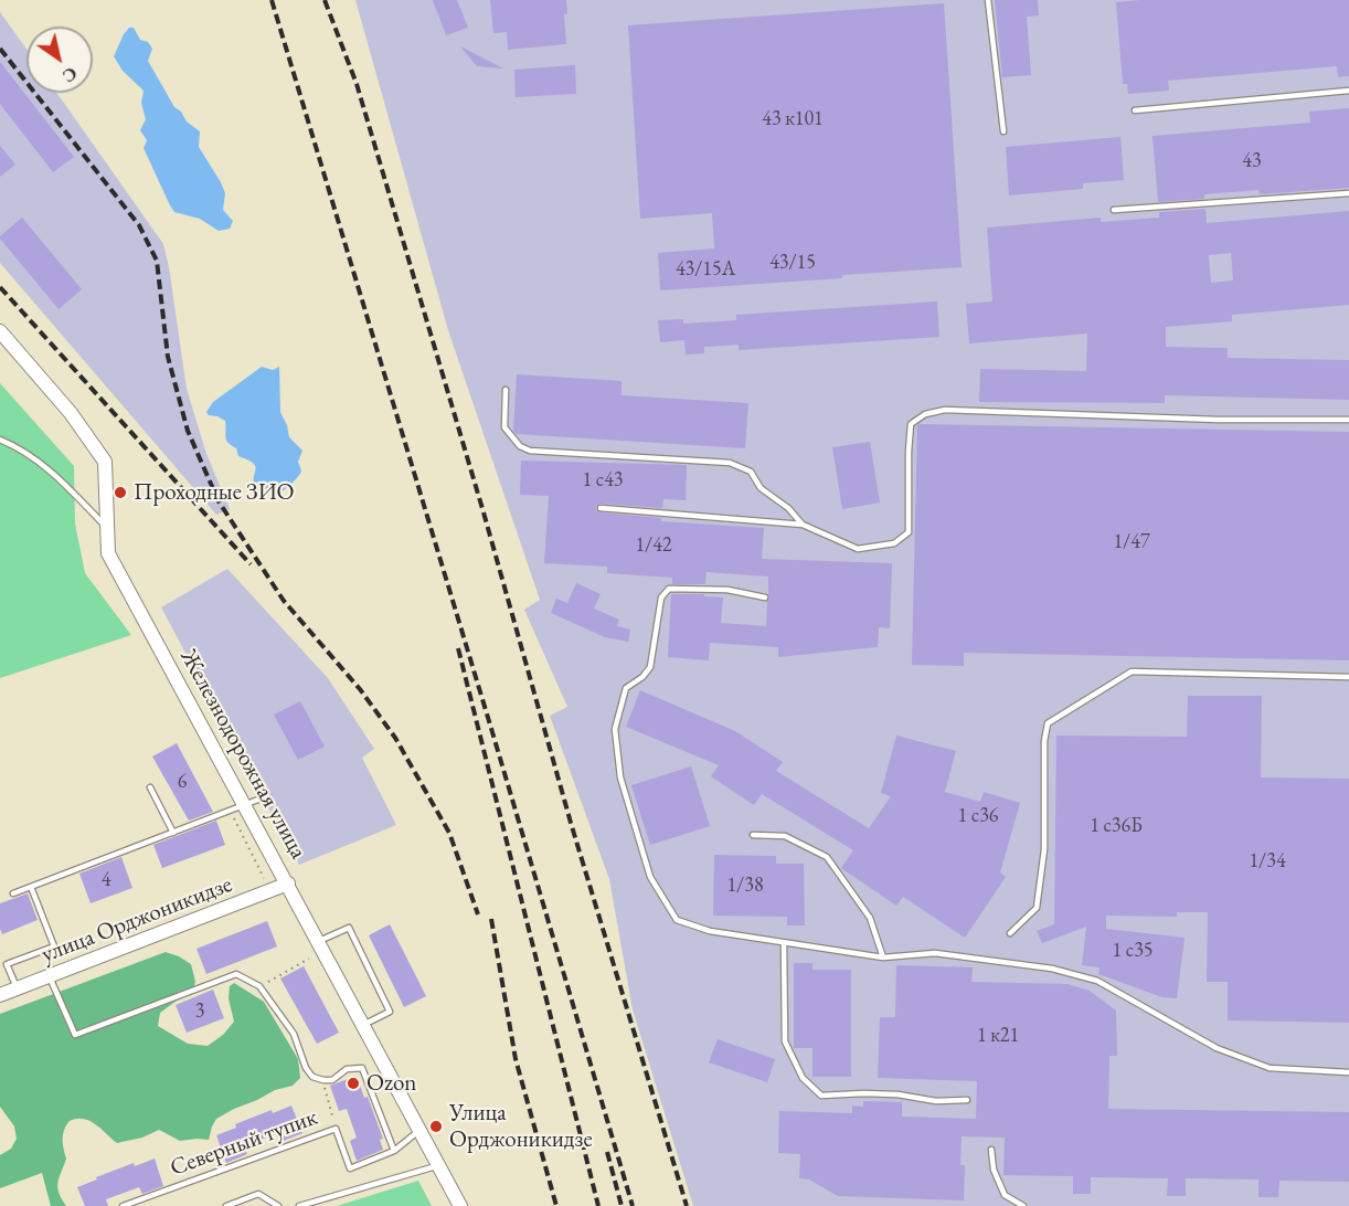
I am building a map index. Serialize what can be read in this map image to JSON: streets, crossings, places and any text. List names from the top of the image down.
{
  "streets": {
    "street": ["Железнодорожная улица", "улица Орджоникидзе"],
    "lane": ["Северный тупик"]
  },
  "crossings": [
    ["Железнодорожная улица", "улица Орджоникидзе"],
    ["Железнодорожная улица", "Северный тупик"]
  ],
  "places": ["Проходные ЗИО", "Ozon", "Улица Орджоникидзе"],
  "house_numbers": [
    "43 к101",
    "43",
    "43/15",
    "43/15А",
    "1 с43",
    "1/47",
    "1/42",
    "6",
    "1 с36",
    "1 с36Б",
    "1/34",
    "4",
    "1/38",
    "1 с35",
    "3",
    "1 к21"
  ],
  "north": "bottom right"
}
